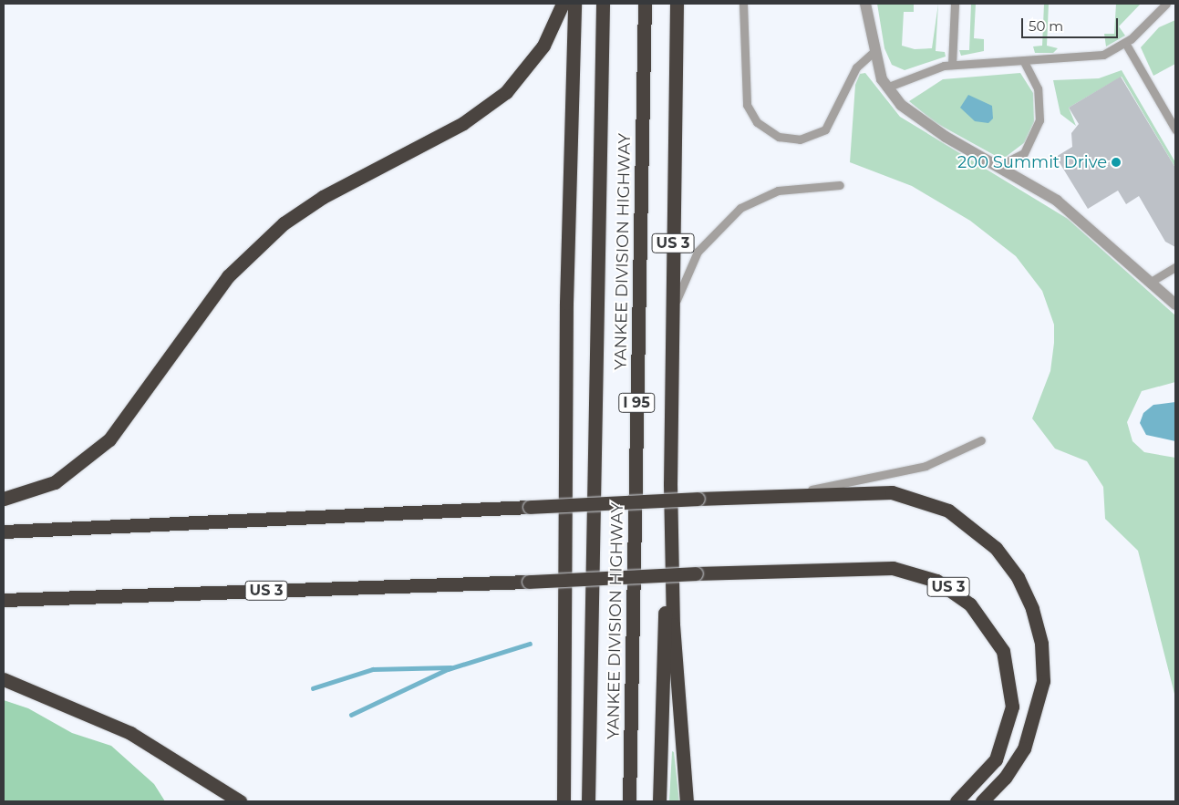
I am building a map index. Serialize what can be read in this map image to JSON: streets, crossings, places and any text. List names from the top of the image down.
{
  "streets": {
    "highway": ["US 3", "YANKEE DIVISION HIGHWAY", "I 95"]
  },
  "places": ["200 Summit Drive"],
  "scale_bar": "50 m"
}
